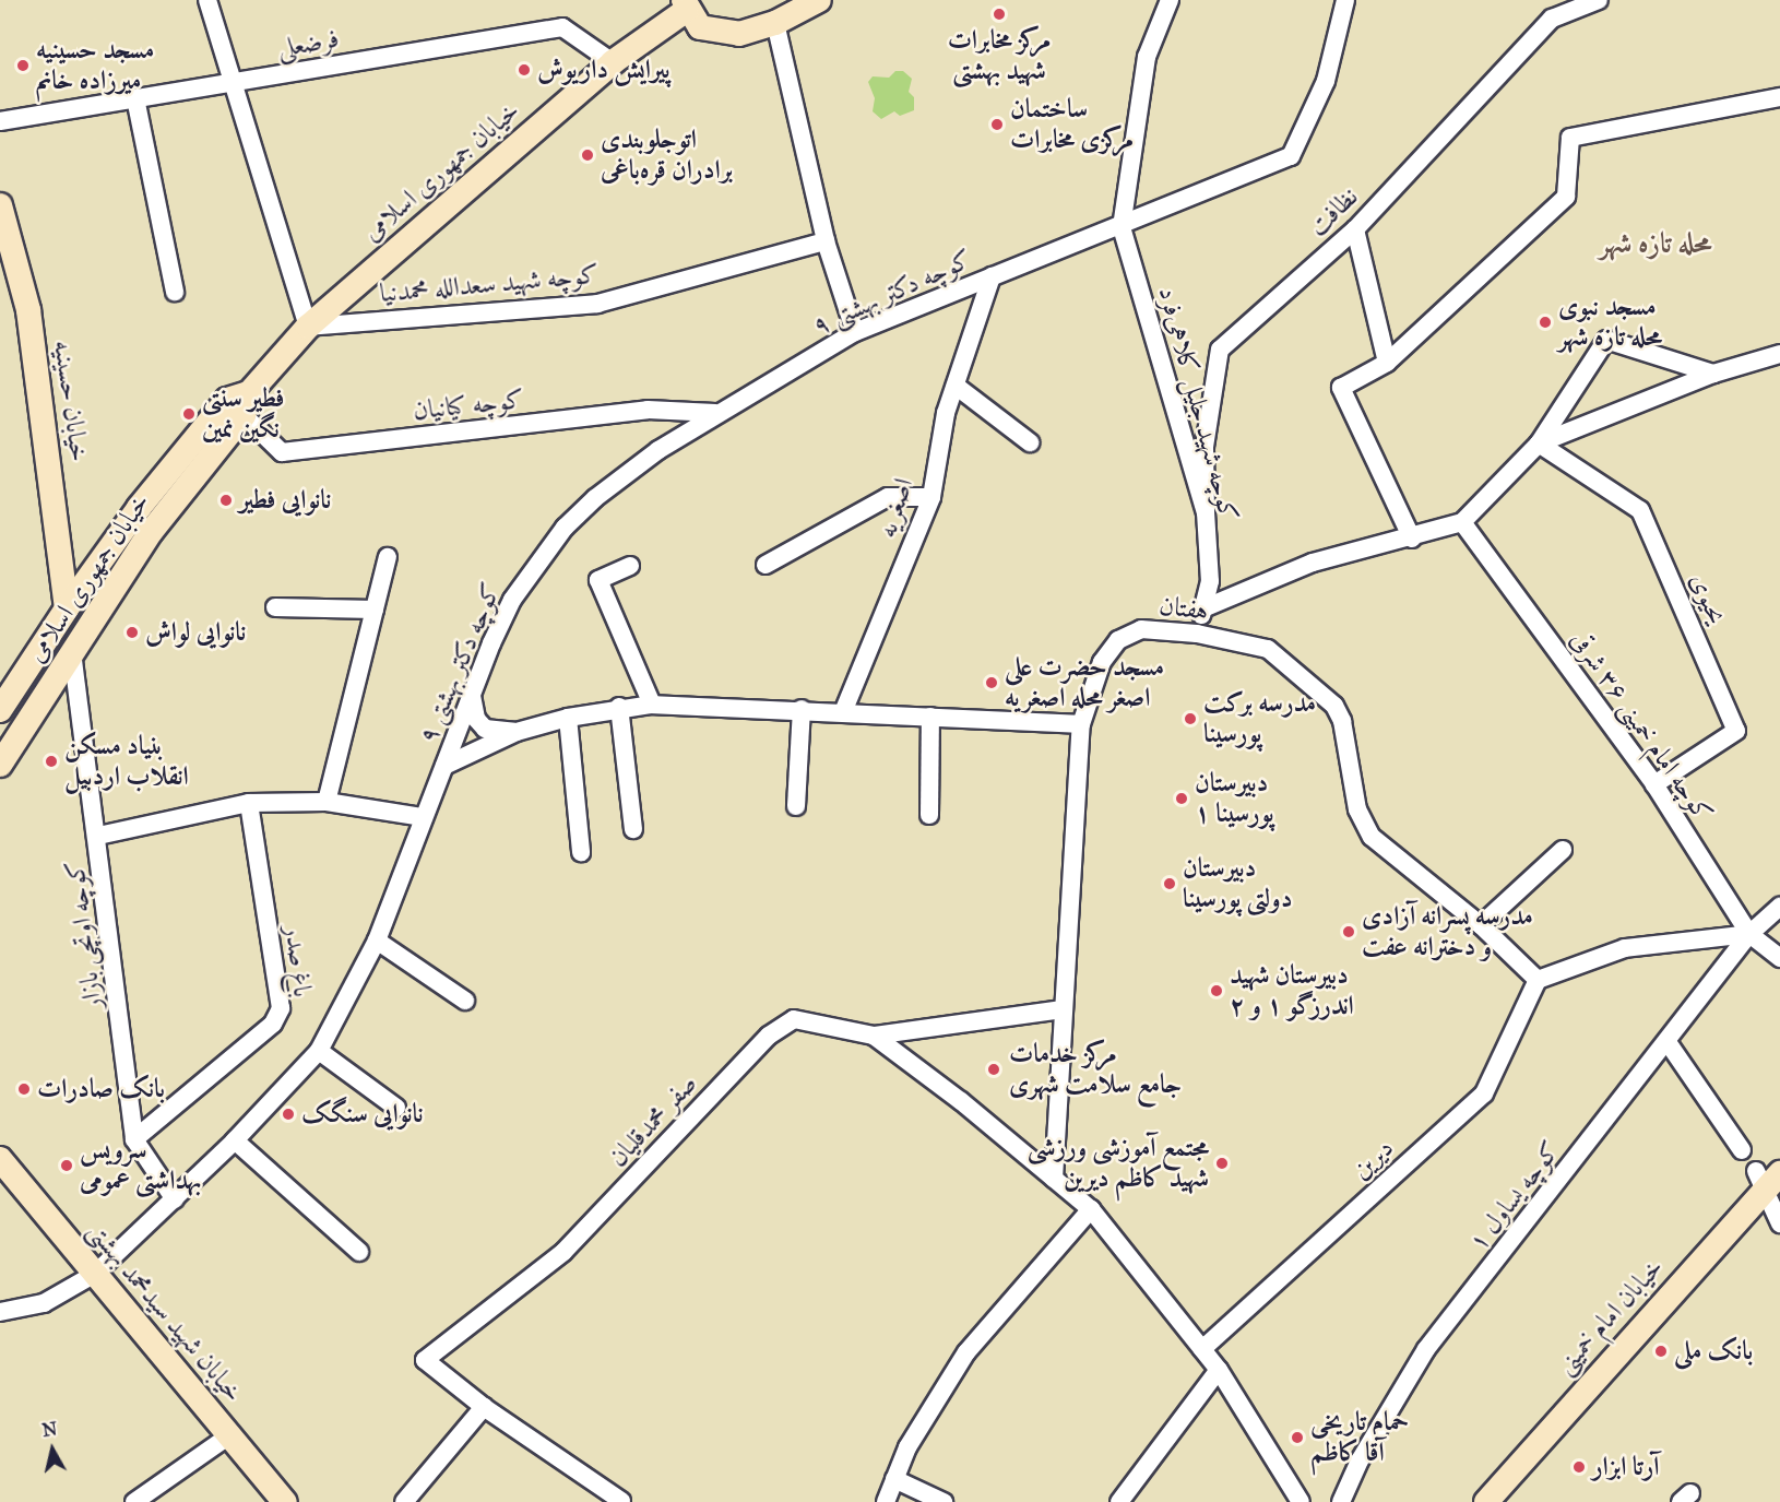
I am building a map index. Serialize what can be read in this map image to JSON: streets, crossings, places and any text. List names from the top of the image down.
{
  "streets": {
    "main road": [
      "خیابان جمهوری اسلامی",
      "خیابان حسینیه",
      "خیابان شهید سیدمحمد بهشتی",
      "خیابان امام خمینی"
    ],
    "street": [
      "فرضعلی",
      "نظافت",
      "کوچه شهید سعدالله محمدنیا",
      "کوچه دکتر بهشتی ۹",
      "کوچه شهید جلیل کلاهی‌فرد",
      "کوچه کیانیان",
      "اصغریه",
      "یحیوی",
      "هفتان",
      "کوچه امام خمینی ۳۶ شرقی",
      "کوچه اوتچی بازار",
      "باغ صدر",
      "صفر محمدقلیان",
      "دیرین",
      "کوچه یساول ۱"
    ]
  },
  "crossings": [
    ["فرضعلی", "خیابان جمهوری اسلامی"],
    ["خیابان جمهوری اسلامی", "کوچه شهید سعدالله محمدنیا"],
    ["خیابان جمهوری اسلامی", "خیابان حسینیه"],
    ["خیابان جمهوری اسلامی", "کوچه کیانیان"],
    ["خیابان جمهوری اسلامی", "کوچه اوتچی بازار"],
    ["نظافت", "کوچه شهید جلیل کلاهی‌فرد"],
    ["کوچه دکتر بهشتی ۹", "کوچه شهید جلیل کلاهی‌فرد"],
    ["کوچه دکتر بهشتی ۹", "کوچه کیانیان"],
    ["کوچه دکتر بهشتی ۹", "اصغریه"],
    ["کوچه دکتر بهشتی ۹", "کوچه اوتچی بازار"],
    ["کوچه دکتر بهشتی ۹", "خیابان شهید سیدمحمد بهشتی"],
    ["کوچه شهید جلیل کلاهی‌فرد", "هفتان"],
    ["یحیوی", "کوچه امام خمینی ۳۶ شرقی"],
    ["هفتان", "صفر محمدقلیان"],
    ["هفتان", "دیرین"],
    ["کوچه امام خمینی ۳۶ شرقی", "کوچه یساول ۱"],
    ["کوچه اوتچی بازار", "باغ صدر"],
    ["صفر محمدقلیان", "دیرین"]
  ],
  "districts": ["محله تازه شهر"],
  "places": [
    "مرکز مخابرات شهید بهشتی",
    "مسجد حسینیه میرزاده خانم",
    "پیرایش داریوش",
    "ساختمان مرکزی مخابرات",
    "اتوجلوبندی برادران قره‌باغی",
    "مسجد نبوی محله تازه شهر",
    "فطیر سنتی نگین نمین",
    "نانوایی فطیر",
    "نانوایی لواش",
    "مسجد حضرت علی اصغر محله اصغریه",
    "مدرسه برکت پورسینا",
    "بنیاد مسکن انقلاب اردبیل",
    "دبیرستان پورسینا ۱",
    "دبیرستان دولتی پورسینا",
    "مدرسه پسرانه آزادی و دخترانه عفت",
    "دبیرستان شهید اندرزگو ۱ و ۲",
    "مرکز خدمات جامع سلامت شهری",
    "بانک صادرات",
    "نانوایی سنگک",
    "مجتمع آموزشی ورزشی شهید کاظم دیرین",
    "سرویس بهداشتی عمومی",
    "بانک ملی",
    "حمام تاریخی آقا کاظم",
    "آرتا ابزار"
  ],
  "north": "top"
}
